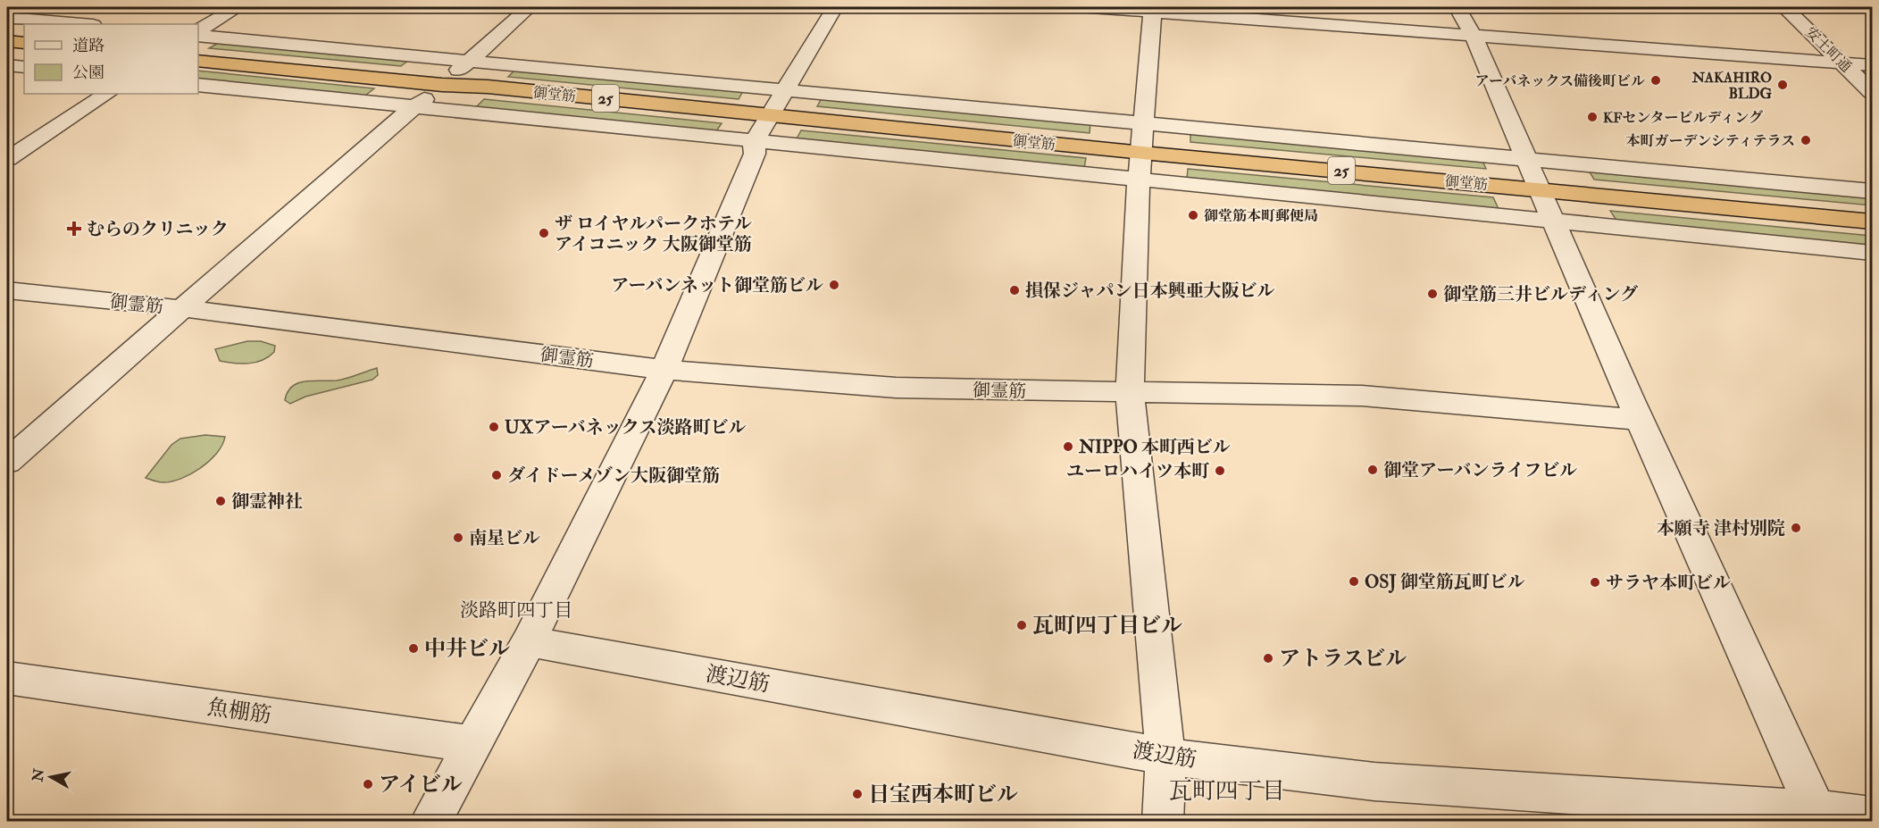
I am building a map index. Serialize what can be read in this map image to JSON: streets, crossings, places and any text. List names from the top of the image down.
{
  "streets": {
    "highway": ["御堂筋", "25"],
    "street": [
      "安土町通",
      "御霊筋",
      "渡辺筋",
      "魚棚筋"
    ]
  },
  "districts": ["淡路町四丁目", "瓦町四丁目"],
  "places": {
    "other": [
      "アーバネックス備後町ビル",
      "NAKAHIRO BLDG",
      "KFセンタービルディング",
      "本町ガーデンシティテラス",
      "御堂筋本町郵便局",
      "ザ ロイヤルパークホテル アイコニック 大阪御堂筋",
      "アーバンネット御堂筋ビル",
      "損保ジャパン日本興亜大阪ビル",
      "御堂筋三井ビルディング",
      "UXアーバネックス淡路町ビル",
      "NIPPO 本町西ビル",
      "御堂アーバンライフビル",
      "ユーロハイツ本町",
      "ダイドーメゾン大阪御堂筋",
      "御霊神社",
      "本願寺 津村別院",
      "南星ビル",
      "OSJ 御堂筋瓦町ビル",
      "サラヤ本町ビル",
      "瓦町四丁目ビル",
      "中井ビル",
      "アトラスビル",
      "アイビル",
      "日宝西本町ビル"
    ],
    "health": ["むらのクリニック"]
  },
  "legend": ["道路", "公園"],
  "north": "left"
}
